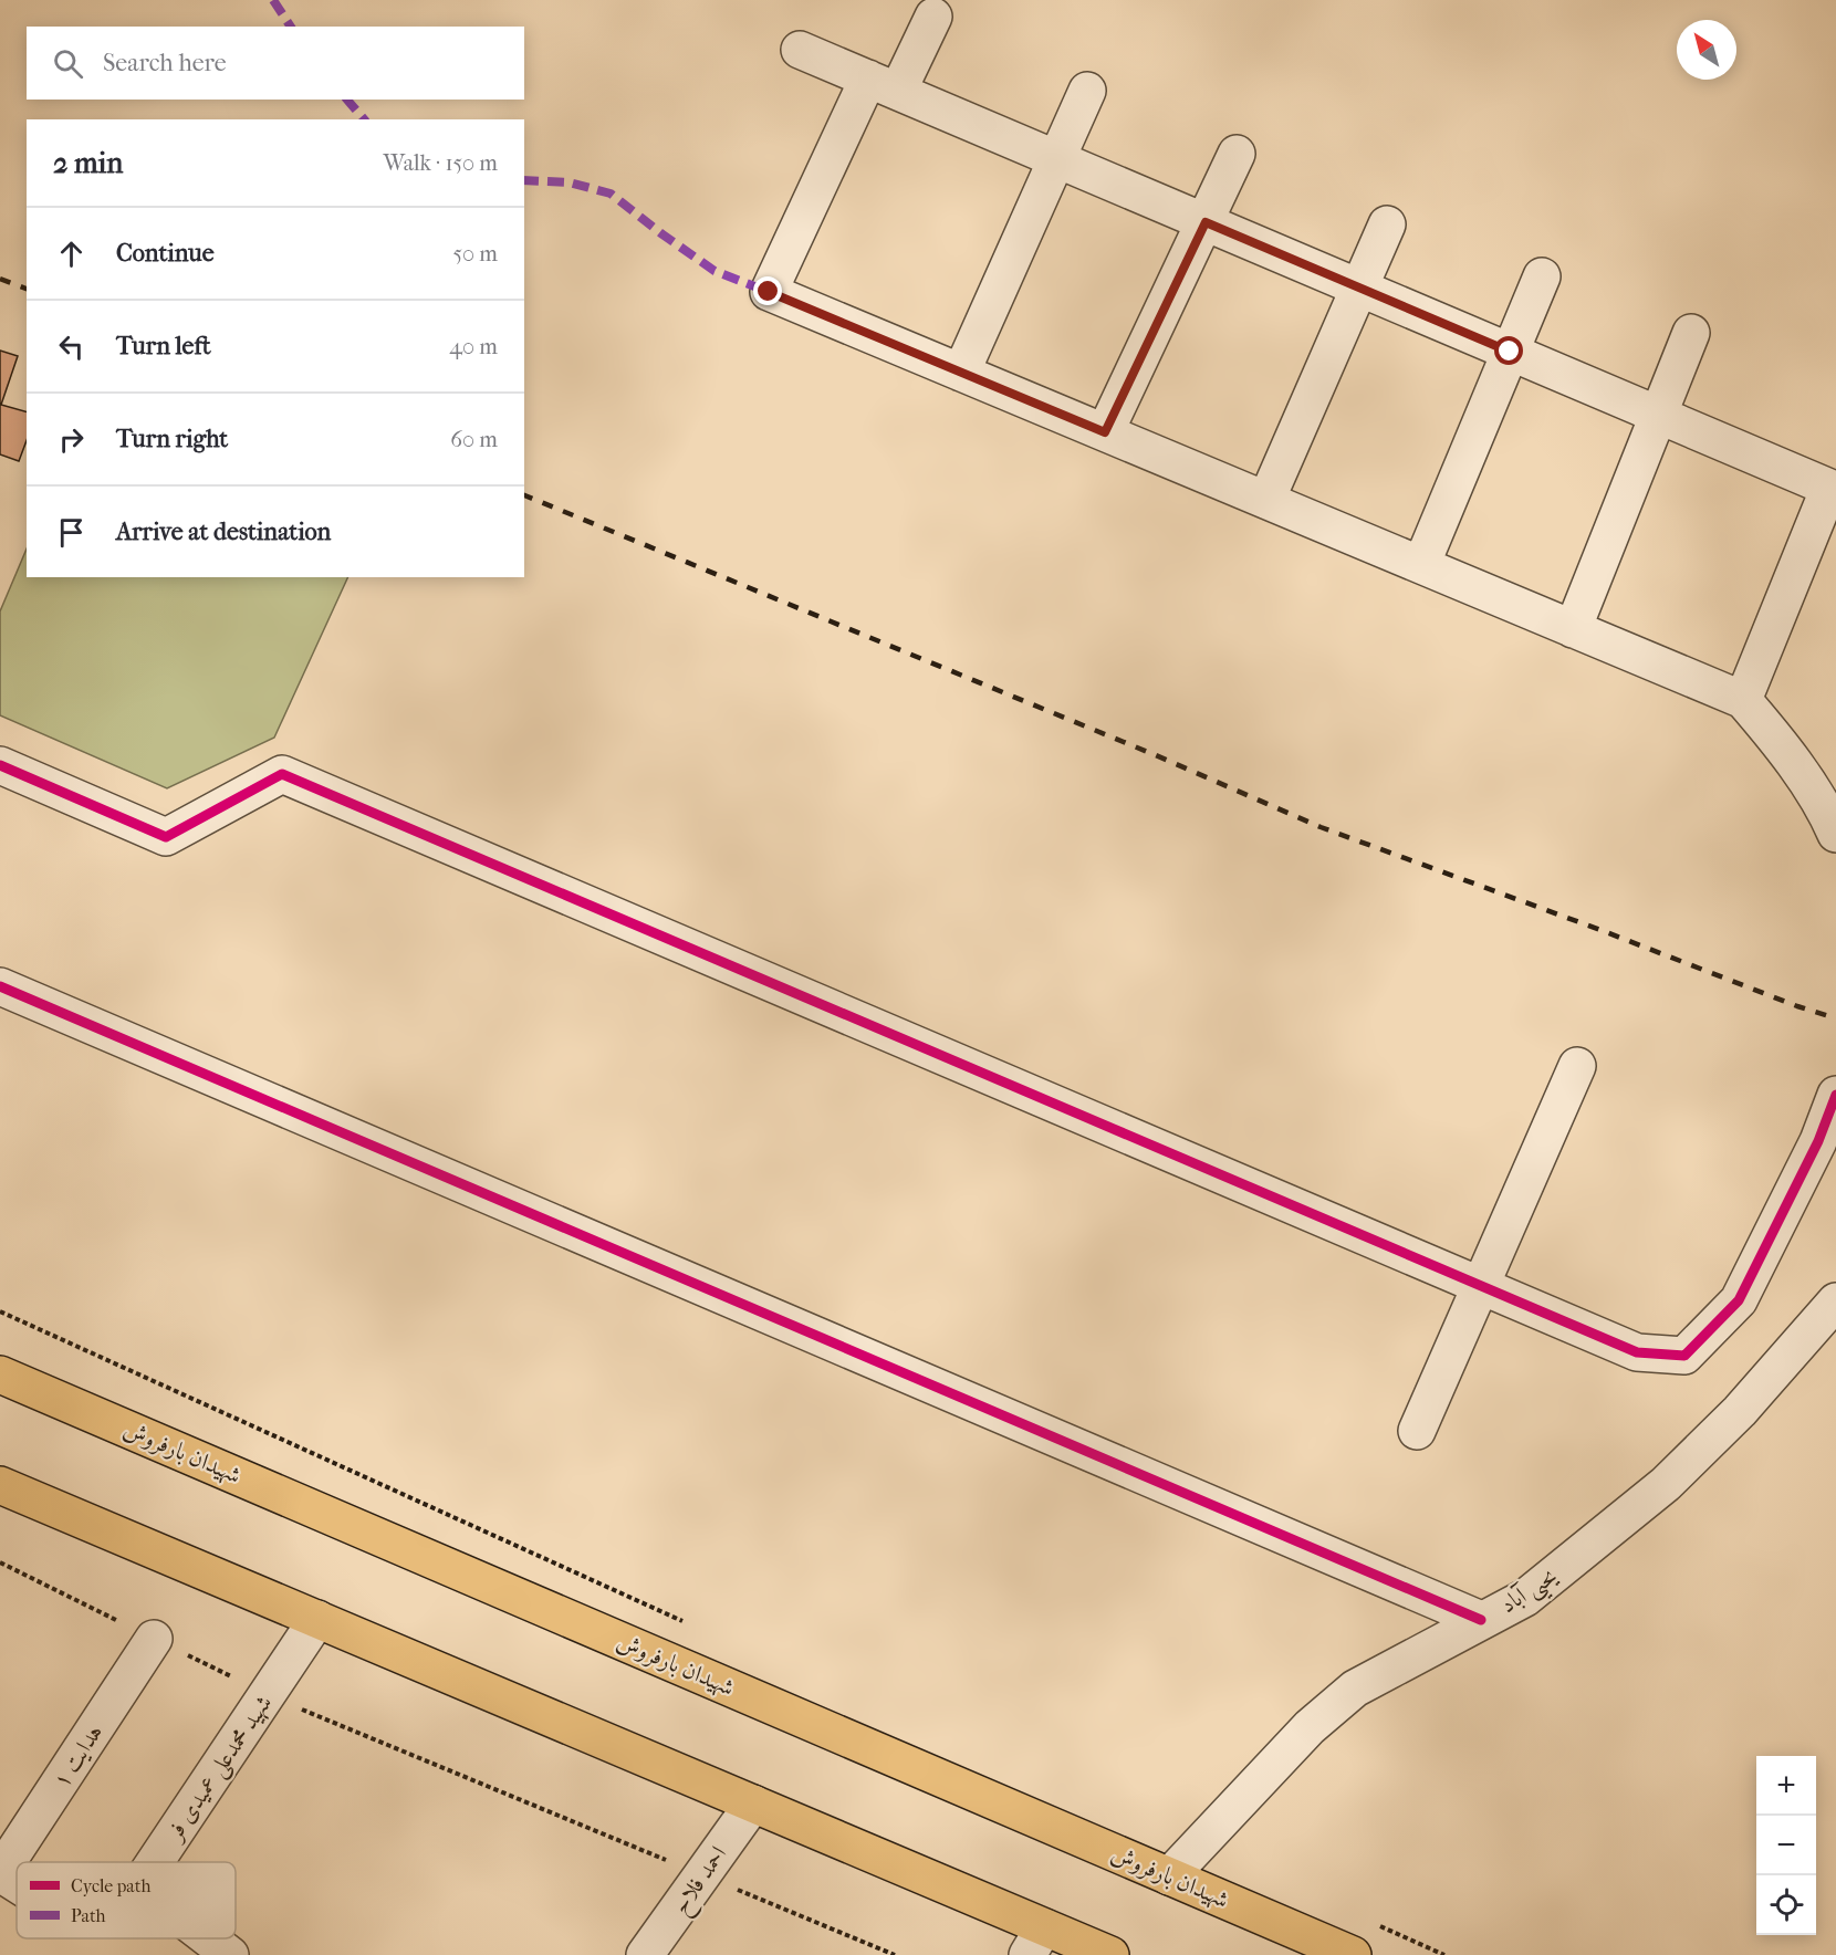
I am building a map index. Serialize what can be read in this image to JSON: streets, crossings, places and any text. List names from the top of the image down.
{
  "streets": {
    "highway": ["شهیدان بارفروش"],
    "street": [
      "یحیی آباد",
      "هدایت ۱",
      "شهید محمدعلی عمیدی فر",
      "احمد فلاح"
    ]
  },
  "crossings": [
    ["شهیدان بارفروش", "یحیی آباد"]
  ],
  "legend": ["Cycle path", "Path"],
  "north": "top left",
  "page": {
    "search": "Search here",
    "heading": ["2 min", "Walk · 150 m"],
    "list": [
      ["Continue", "50 m"],
      ["Turn left", "40 m"],
      ["Turn right", "60 m"],
      "Arrive at destination"
    ],
    "map_buttons": ["+", "−"]
  }
}
